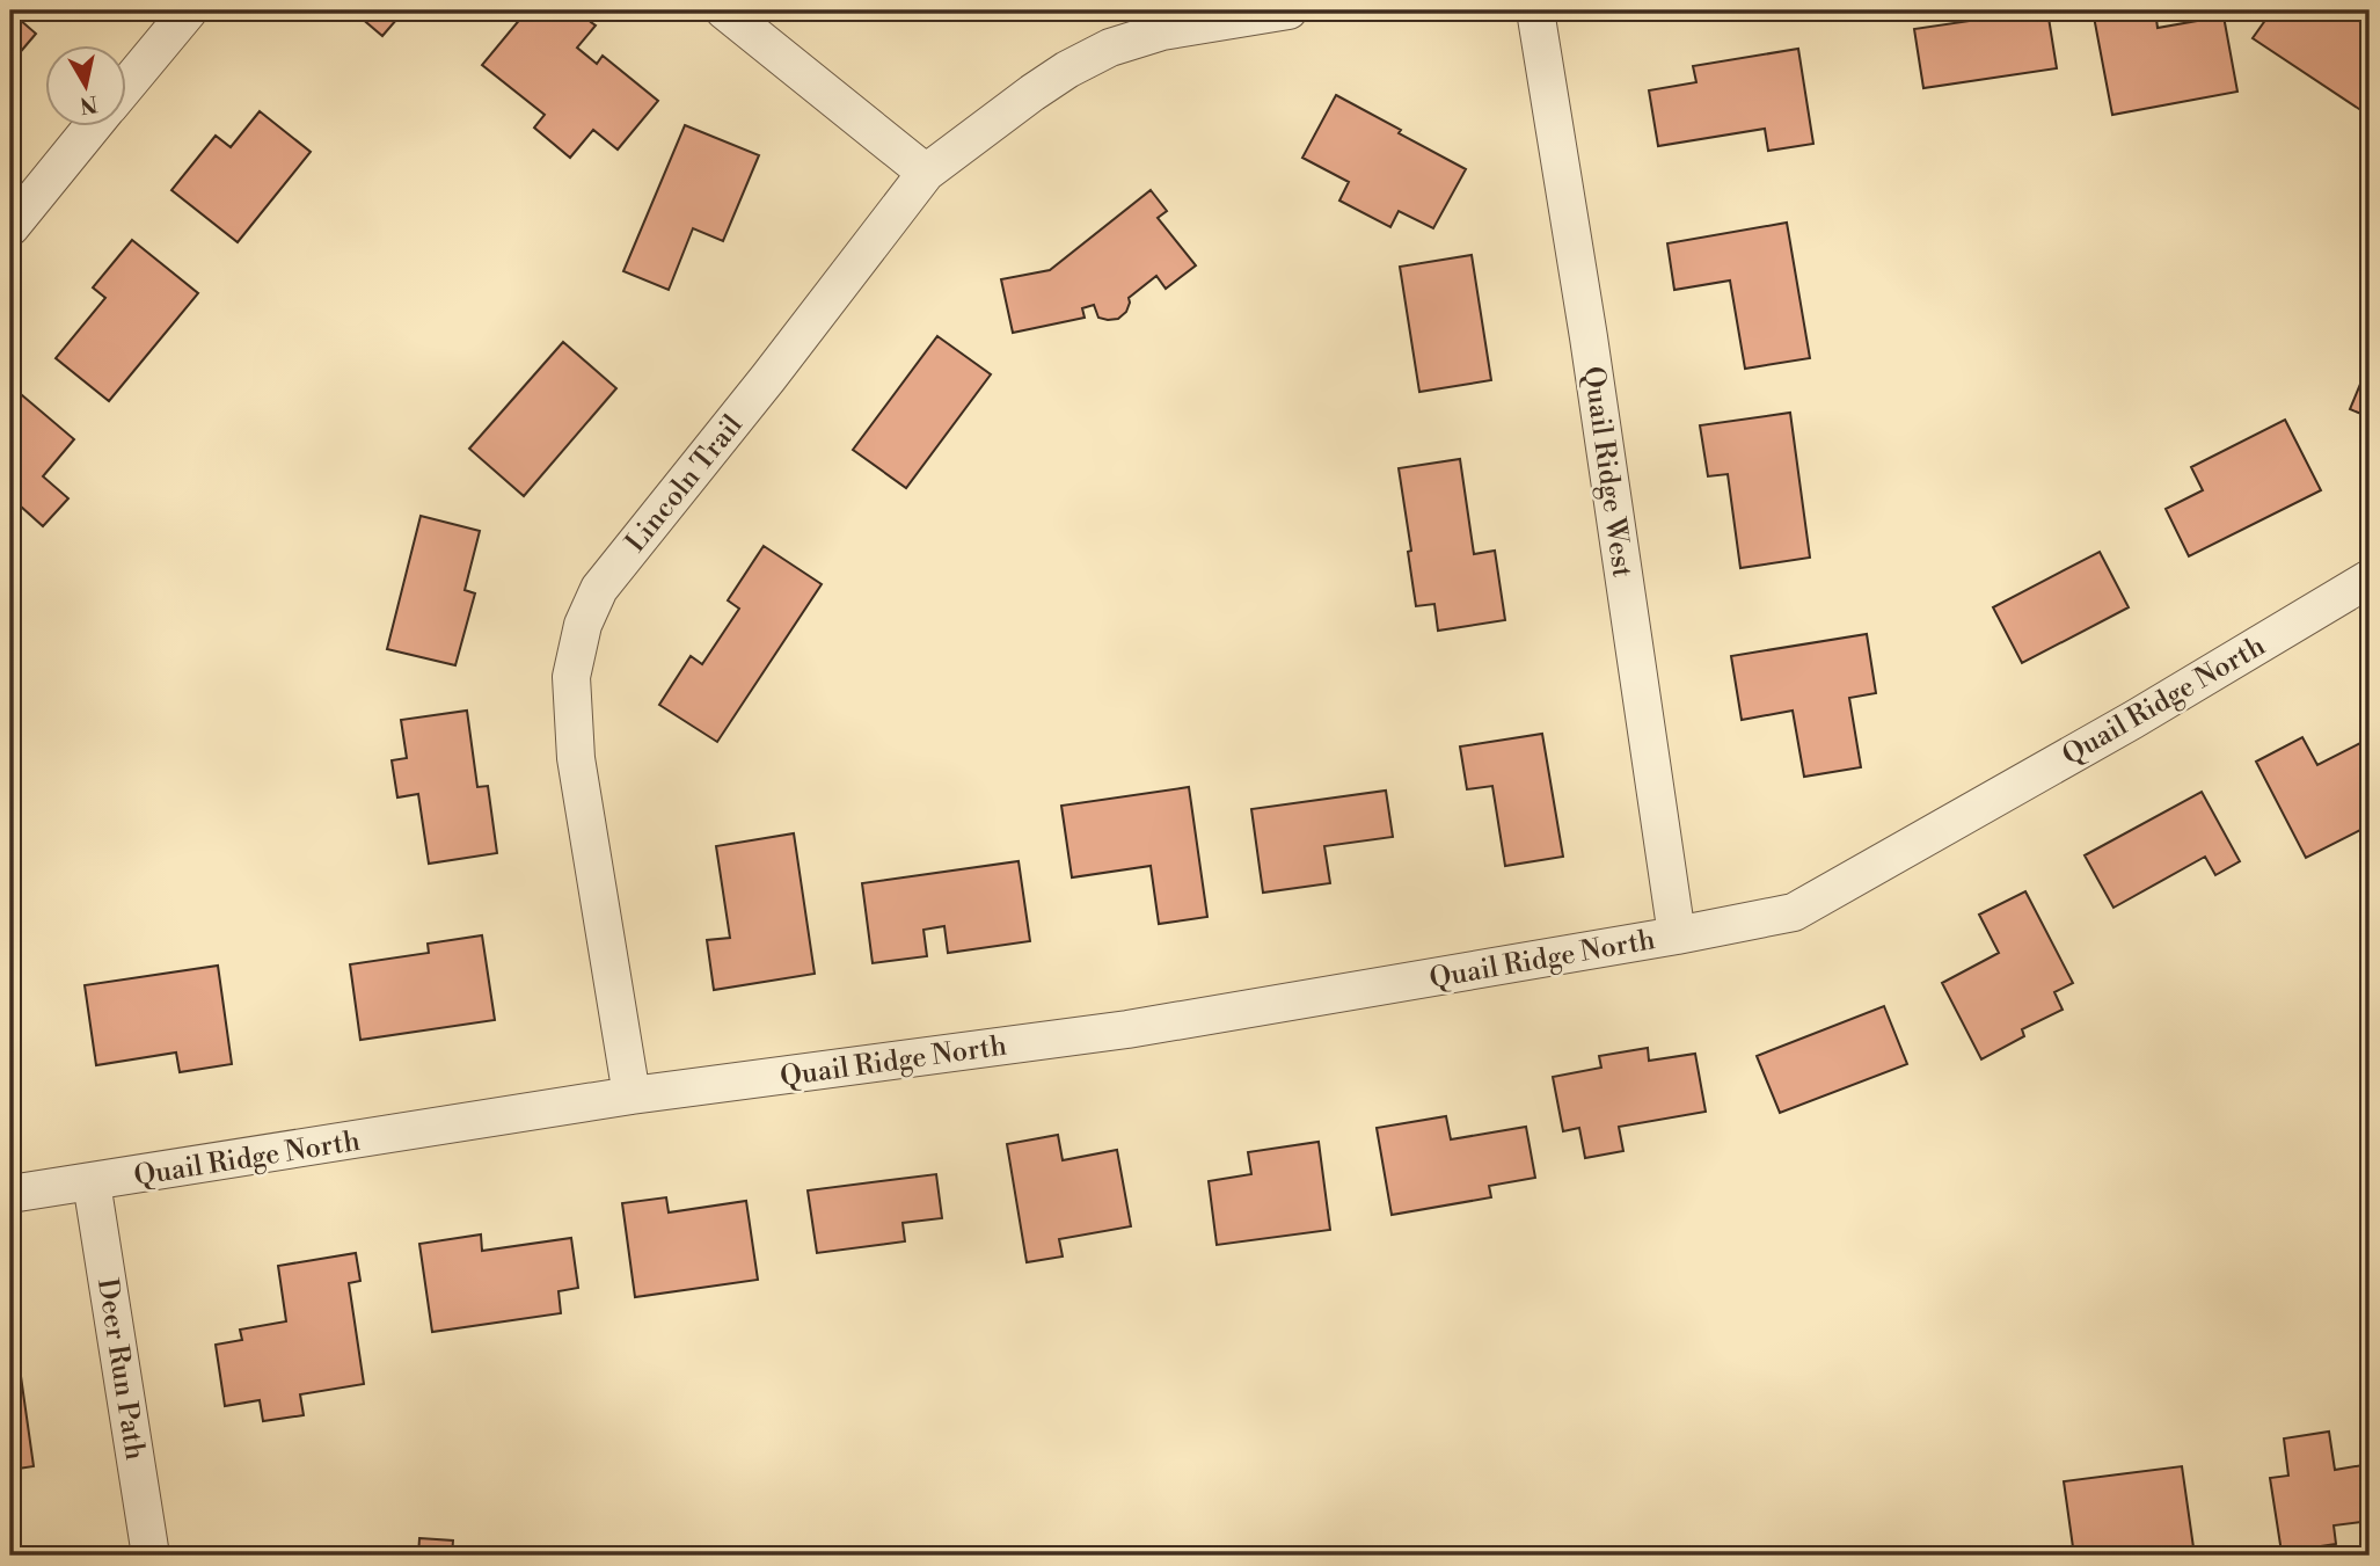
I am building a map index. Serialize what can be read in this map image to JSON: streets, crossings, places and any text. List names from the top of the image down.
{
  "streets": {
    "street": [
      "Quail Ridge West",
      "Lincoln Trail",
      "Quail Ridge North",
      "Deer Run Path"
    ]
  },
  "crossings": [
    ["Quail Ridge West", "Quail Ridge North"],
    ["Lincoln Trail", "Quail Ridge North"],
    ["Quail Ridge North", "Deer Run Path"]
  ],
  "north": "bottom"
}
